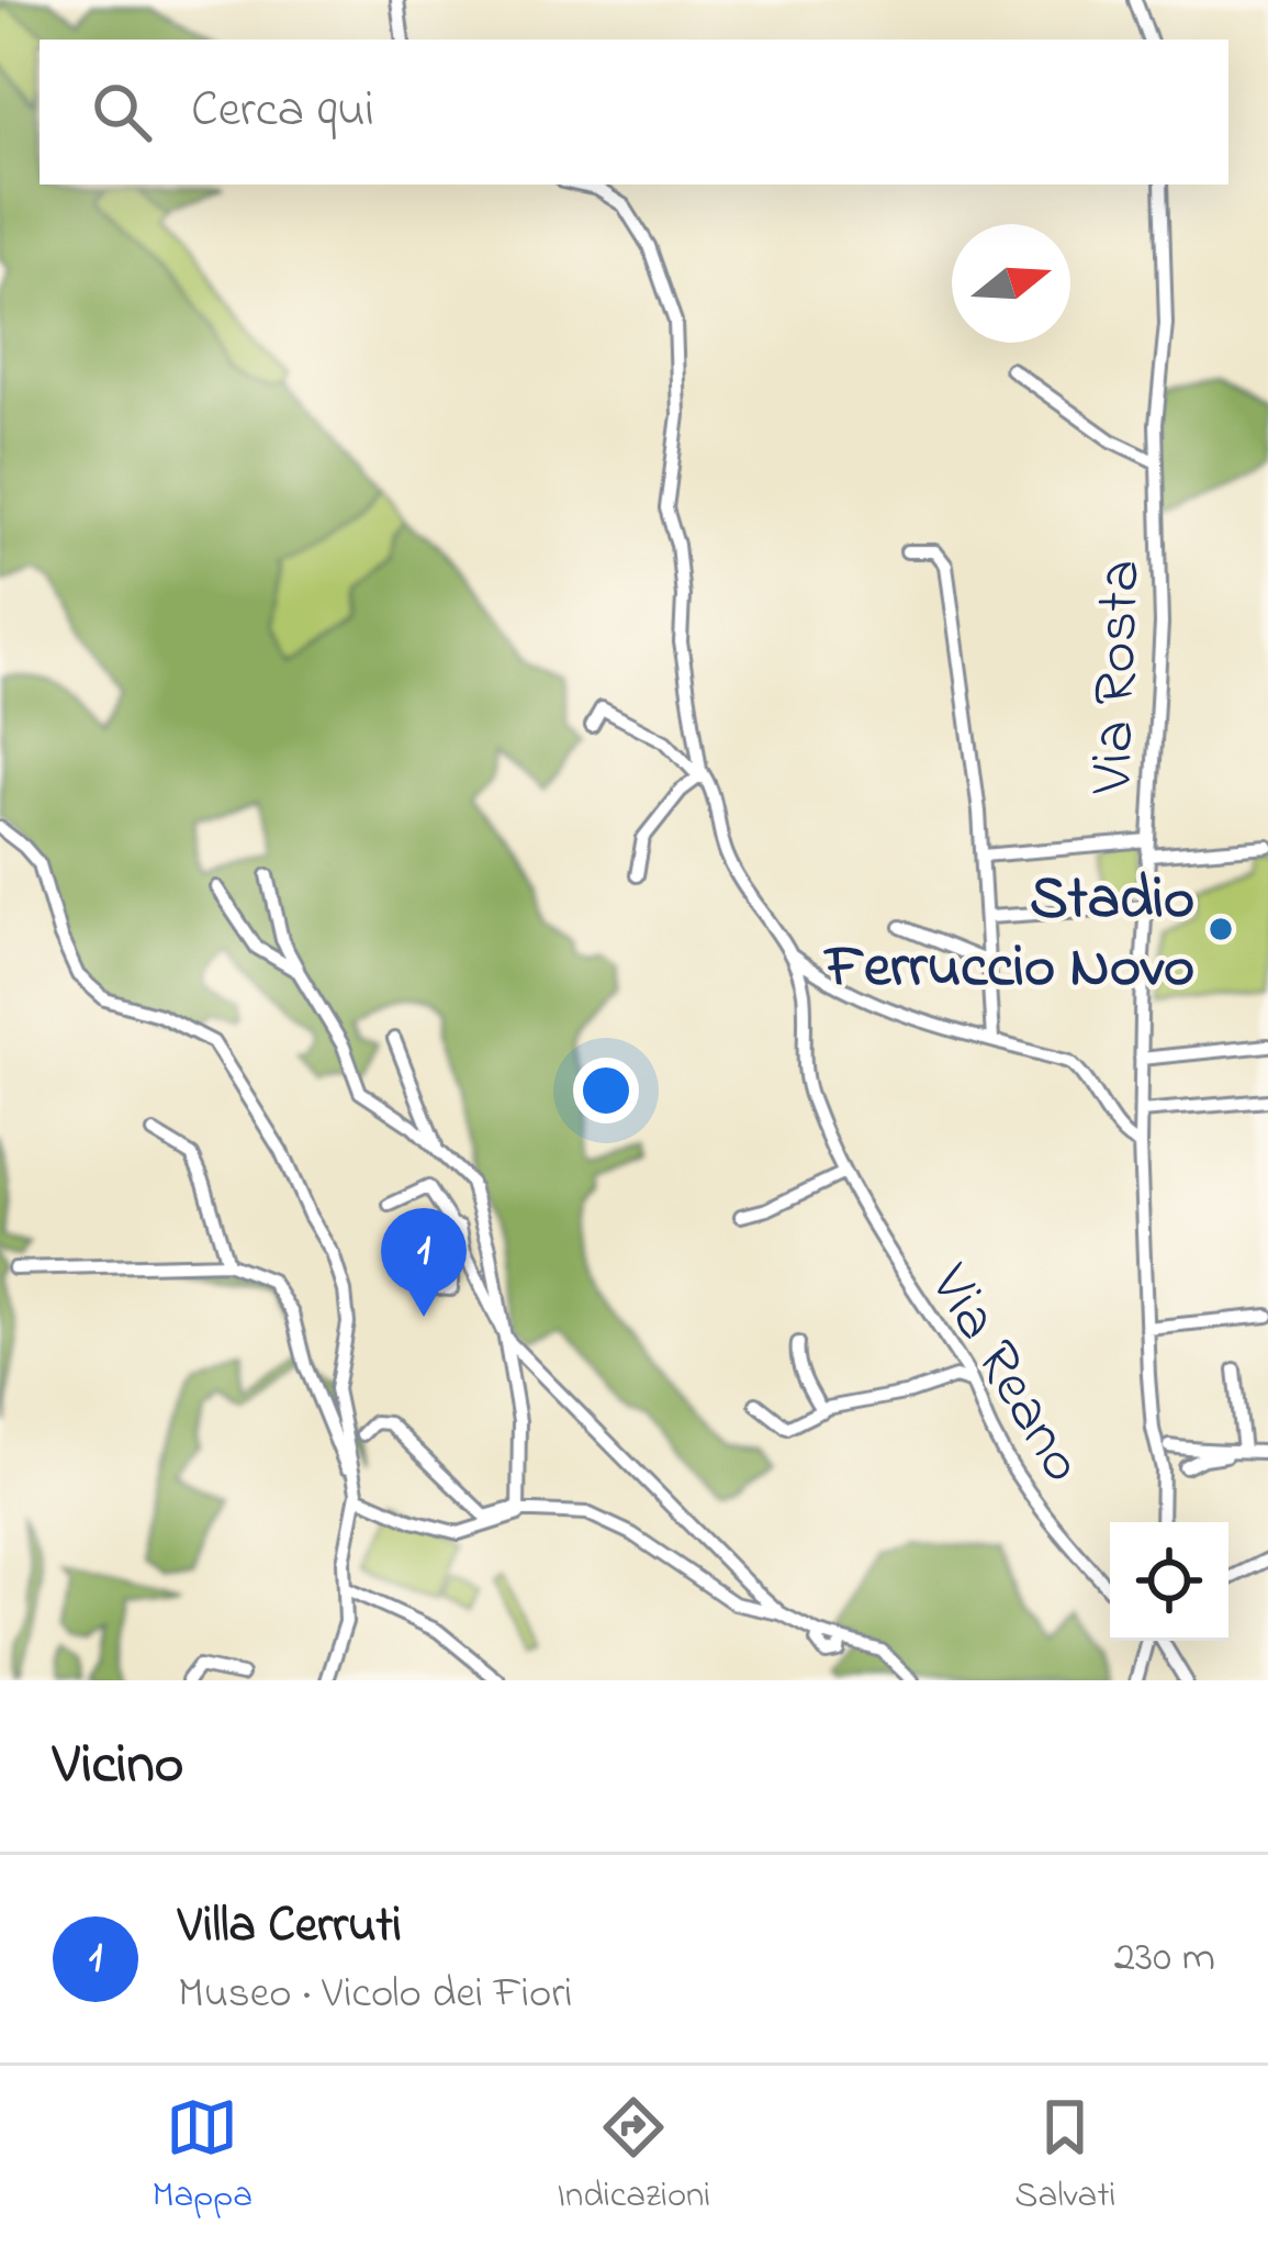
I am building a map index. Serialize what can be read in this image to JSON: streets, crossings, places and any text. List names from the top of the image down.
{
  "streets": {
    "street": ["Via Rosta", "Via Reano"]
  },
  "places": ["Stadio Ferruccio Novo"],
  "north": "right",
  "page": {
    "search": "Cerca qui",
    "pins": "1",
    "heading": "Vicino",
    "list": [
      {
        "mark": "1",
        "name": "Villa Cerruti",
        "note": "Museo · Vicolo dei Fiori",
        "value": "230 m"
      }
    ],
    "nav": ["Mappa", "Indicazioni", "Salvati"]
  }
}
